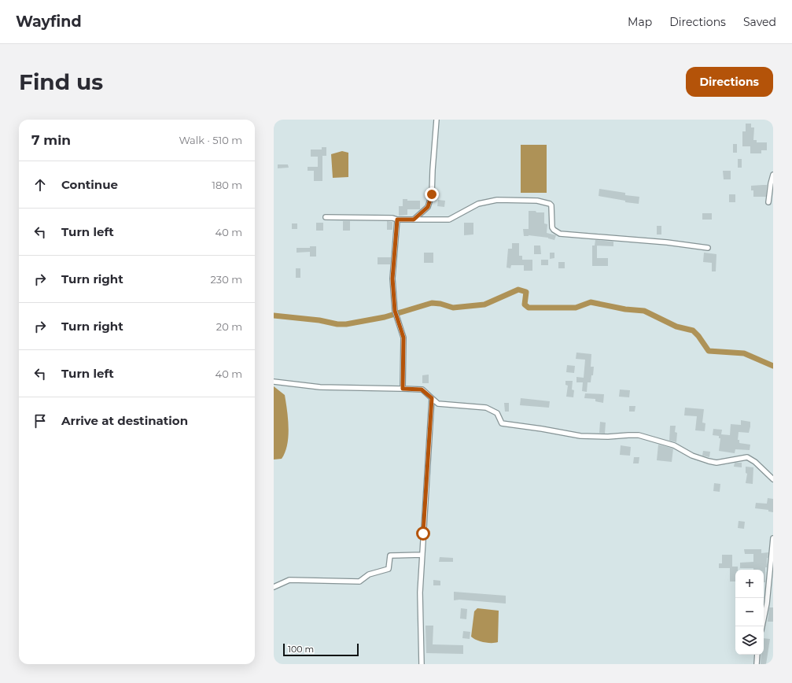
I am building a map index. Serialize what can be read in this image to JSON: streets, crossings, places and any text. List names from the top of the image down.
{
  "scale_bar": "100 m",
  "page": {
    "header": "Wayfind",
    "nav": ["Map", "Directions", "Saved"],
    "buttons": "Directions",
    "title": "Find us",
    "heading": ["7 min", "Walk · 510 m"],
    "list": [
      ["Continue", "180 m"],
      ["Turn left", "40 m"],
      ["Turn right", "230 m"],
      ["Turn right", "20 m"],
      ["Turn left", "40 m"],
      "Arrive at destination"
    ],
    "map_buttons": ["+", "−"],
    "scale": "100 m"
  }
}
